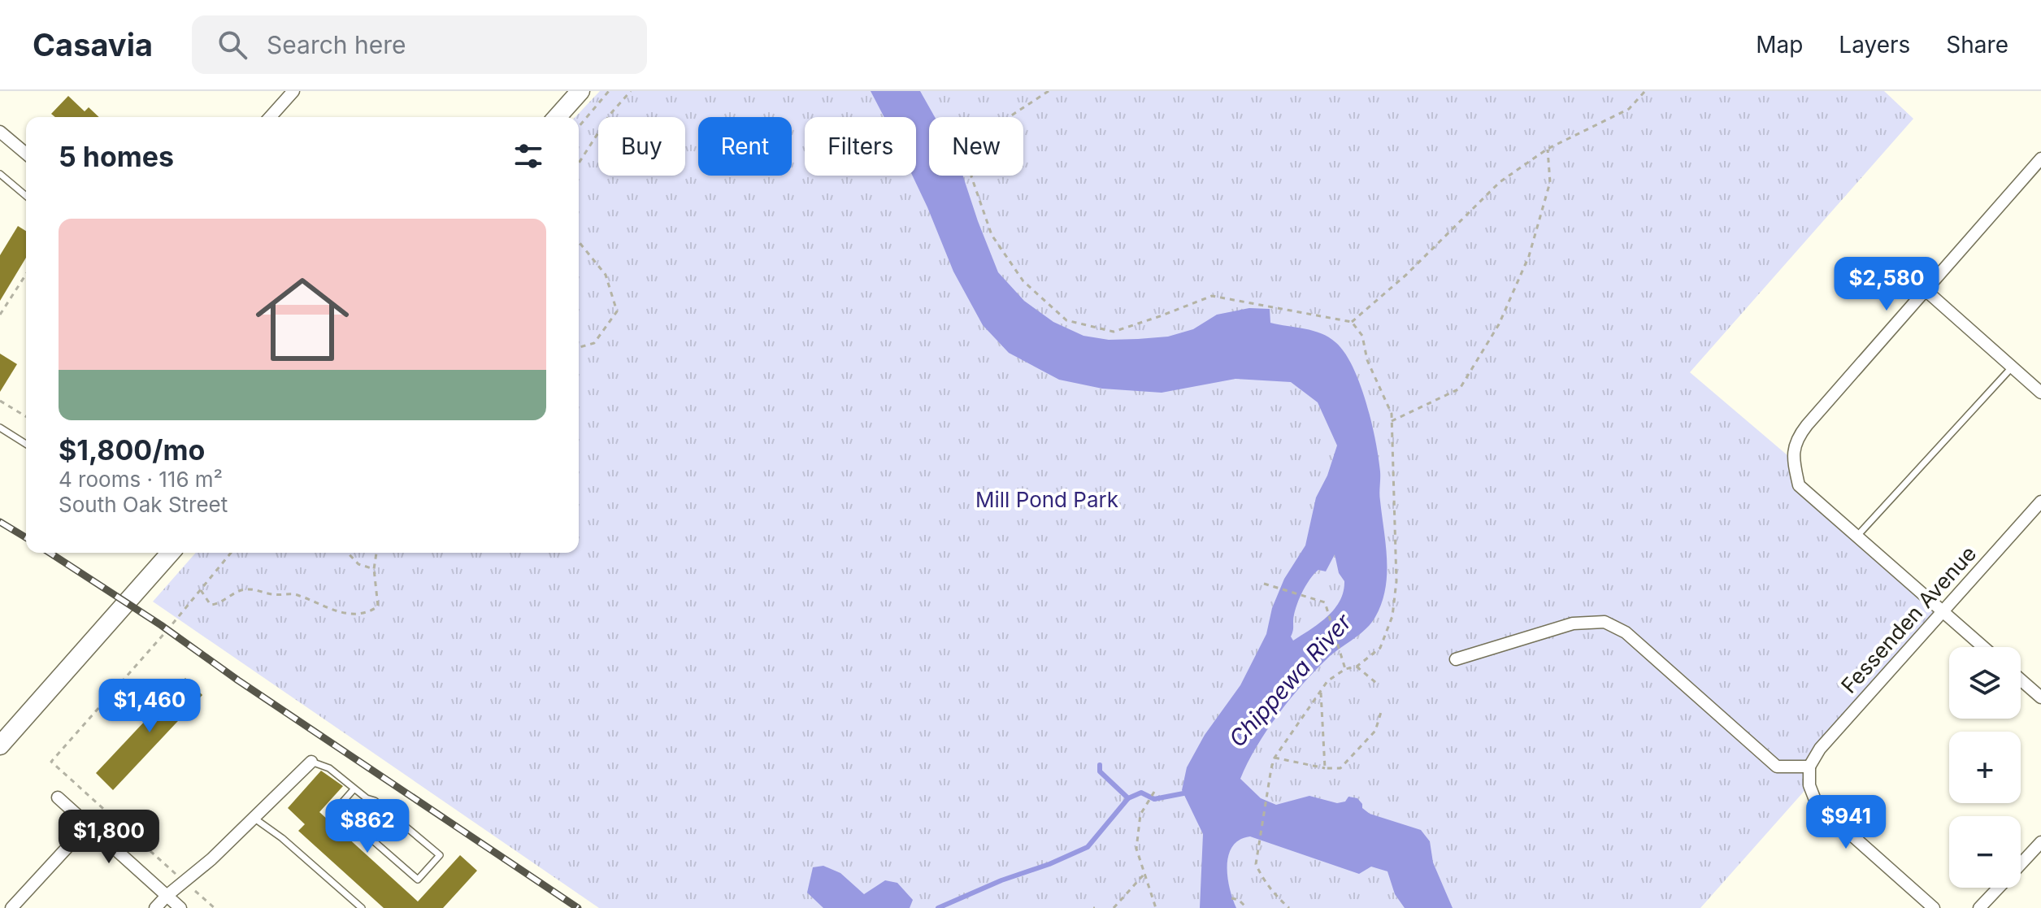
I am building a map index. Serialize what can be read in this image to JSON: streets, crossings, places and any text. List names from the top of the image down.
{
  "streets": {
    "street": ["Fessenden Avenue"]
  },
  "water": ["Chippewa River"],
  "parks": ["Mill Pond Park"],
  "page": {
    "header": "Casavia",
    "search": "Search here",
    "nav": ["Map", "Layers", "Share"],
    "chip": [
      "Buy",
      "Rent",
      "Filters",
      "New"
    ],
    "heading": "5 homes",
    "list": [
      {
        "name": "$1,800/mo",
        "note": "4 rooms · 116 m² · South Oak Street"
      }
    ],
    "price": [
      "$2,580",
      "$1,460",
      "$941",
      "$862",
      "$1,800"
    ],
    "map_buttons": ["+", "−"]
  }
}
